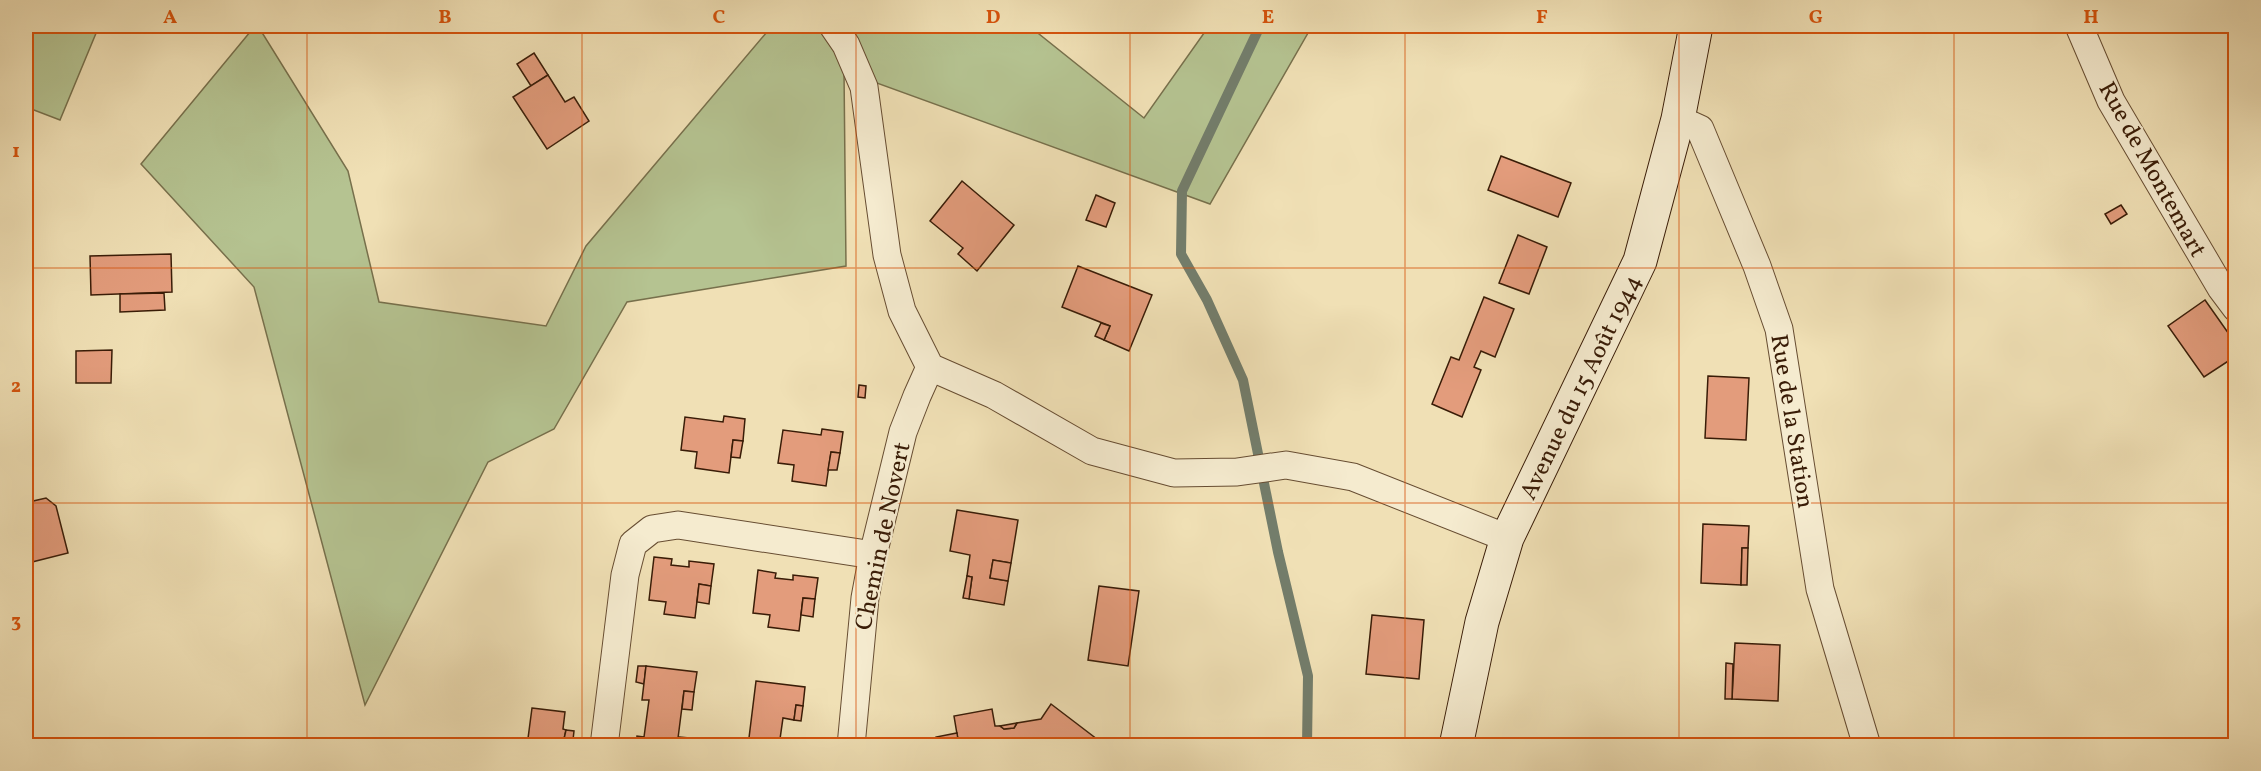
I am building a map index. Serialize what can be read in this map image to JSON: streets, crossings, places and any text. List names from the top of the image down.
{
  "streets": {
    "main road": ["Avenue du 15 Août 1944"],
    "street": ["Rue de Montemart", "Rue de la Station", "Chemin de Novert"]
  },
  "crossings": [
    ["Avenue du 15 Août 1944", "Rue de la Station"]
  ],
  "grid": {
    "columns": [
      "A",
      "B",
      "C",
      "D",
      "E",
      "F",
      "G",
      "H"
    ],
    "rows": ["1", "2", "3"]
  }
}
